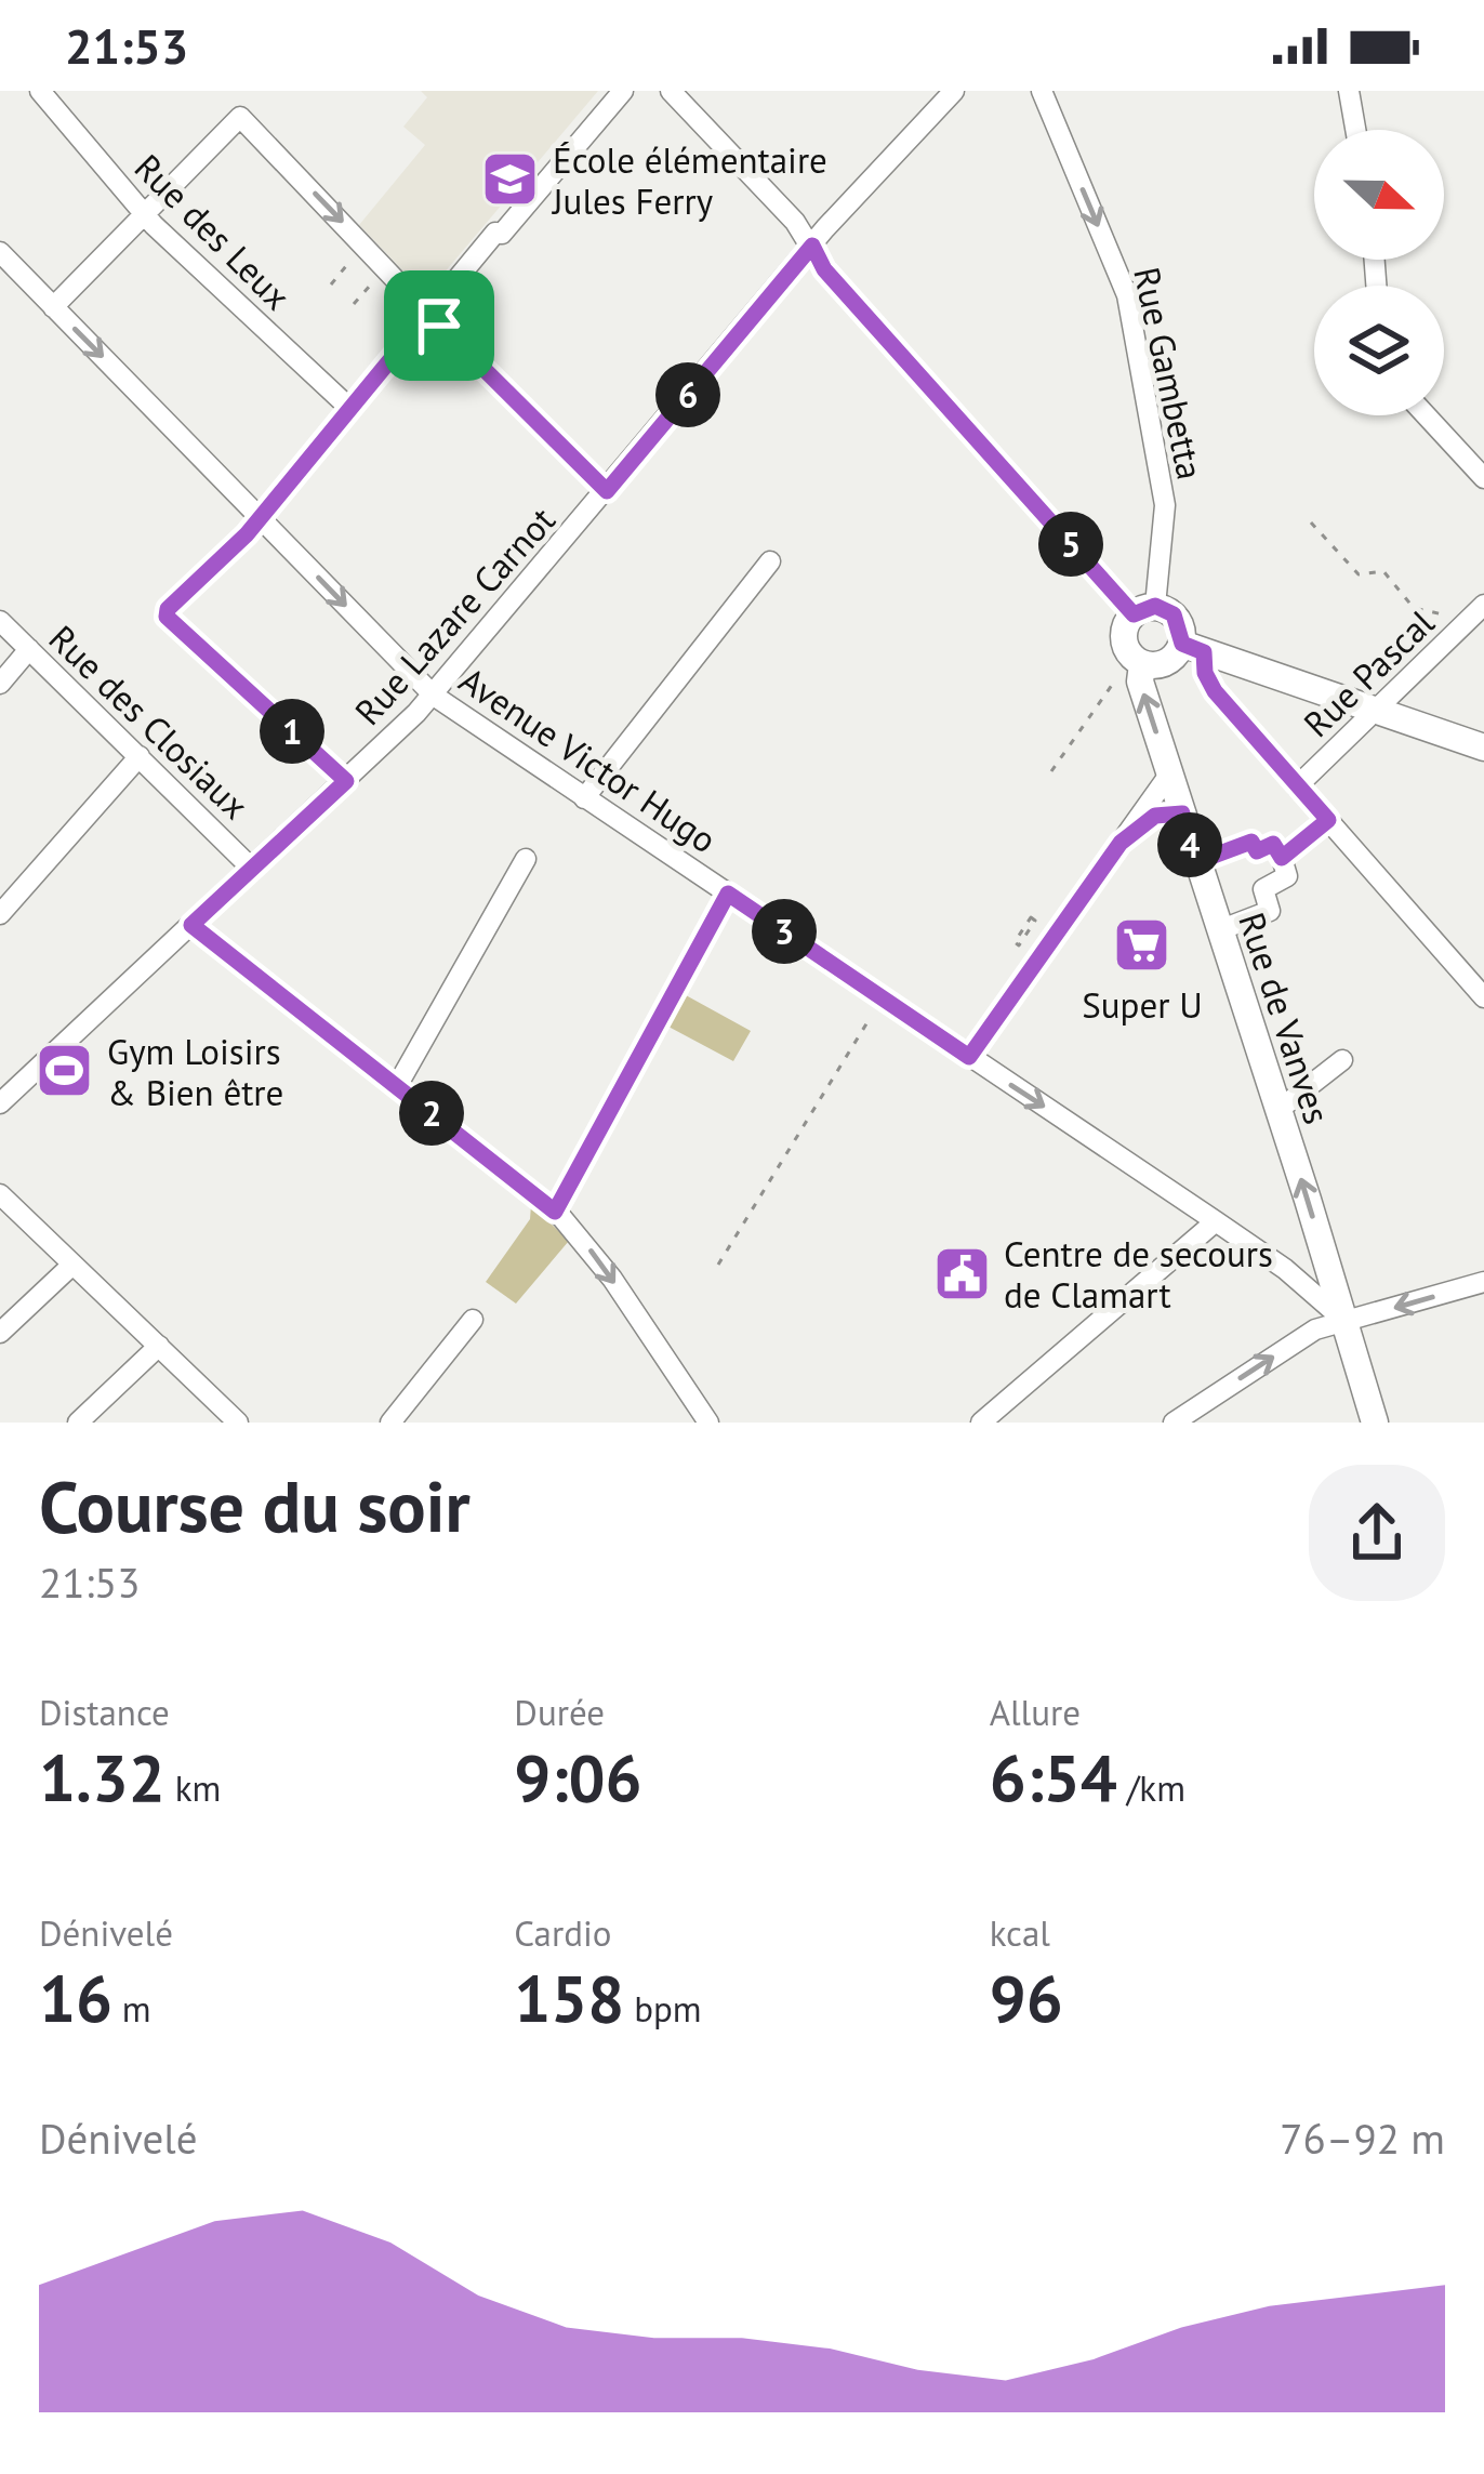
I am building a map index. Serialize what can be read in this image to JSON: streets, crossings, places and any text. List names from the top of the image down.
{
  "streets": {
    "main road": ["Rue de Vanves"],
    "street": [
      "Rue des Leux",
      "Rue Gambetta",
      "Rue Lazare Carnot",
      "Rue Pascal",
      "Rue des Closiaux",
      "Avenue Victor Hugo"
    ]
  },
  "crossings": [
    ["Rue Gambetta", "Rue de Vanves"],
    ["Rue Lazare Carnot", "Rue des Closiaux"],
    ["Rue Lazare Carnot", "Avenue Victor Hugo"],
    ["Avenue Victor Hugo", "Rue de Vanves"]
  ],
  "one_way": ["Rue Gambetta", "Avenue Victor Hugo", "Rue de Vanves"],
  "places": {
    "school or university": ["École élémentaire Jules Ferry"],
    "supermarket": ["Super U"],
    "sports": ["Gym Loisirs & Bien être"],
    "public building": ["Centre de secours de Clamart"]
  },
  "north": "right",
  "page": {
    "status": "21:53",
    "pins": [
      "6",
      "5",
      "1",
      "4",
      "3",
      "2"
    ],
    "heading": ["Course du soir", "21:53"],
    "stats": [
      ["Distance", "1.32 km"],
      ["Durée", "9:06"],
      ["Allure", "6:54 /km"],
      ["Dénivelé", "16 m"],
      ["Cardio", "158 bpm"],
      ["kcal", "96"]
    ],
    "chart": ["Dénivelé", "76–92 m"]
  }
}
